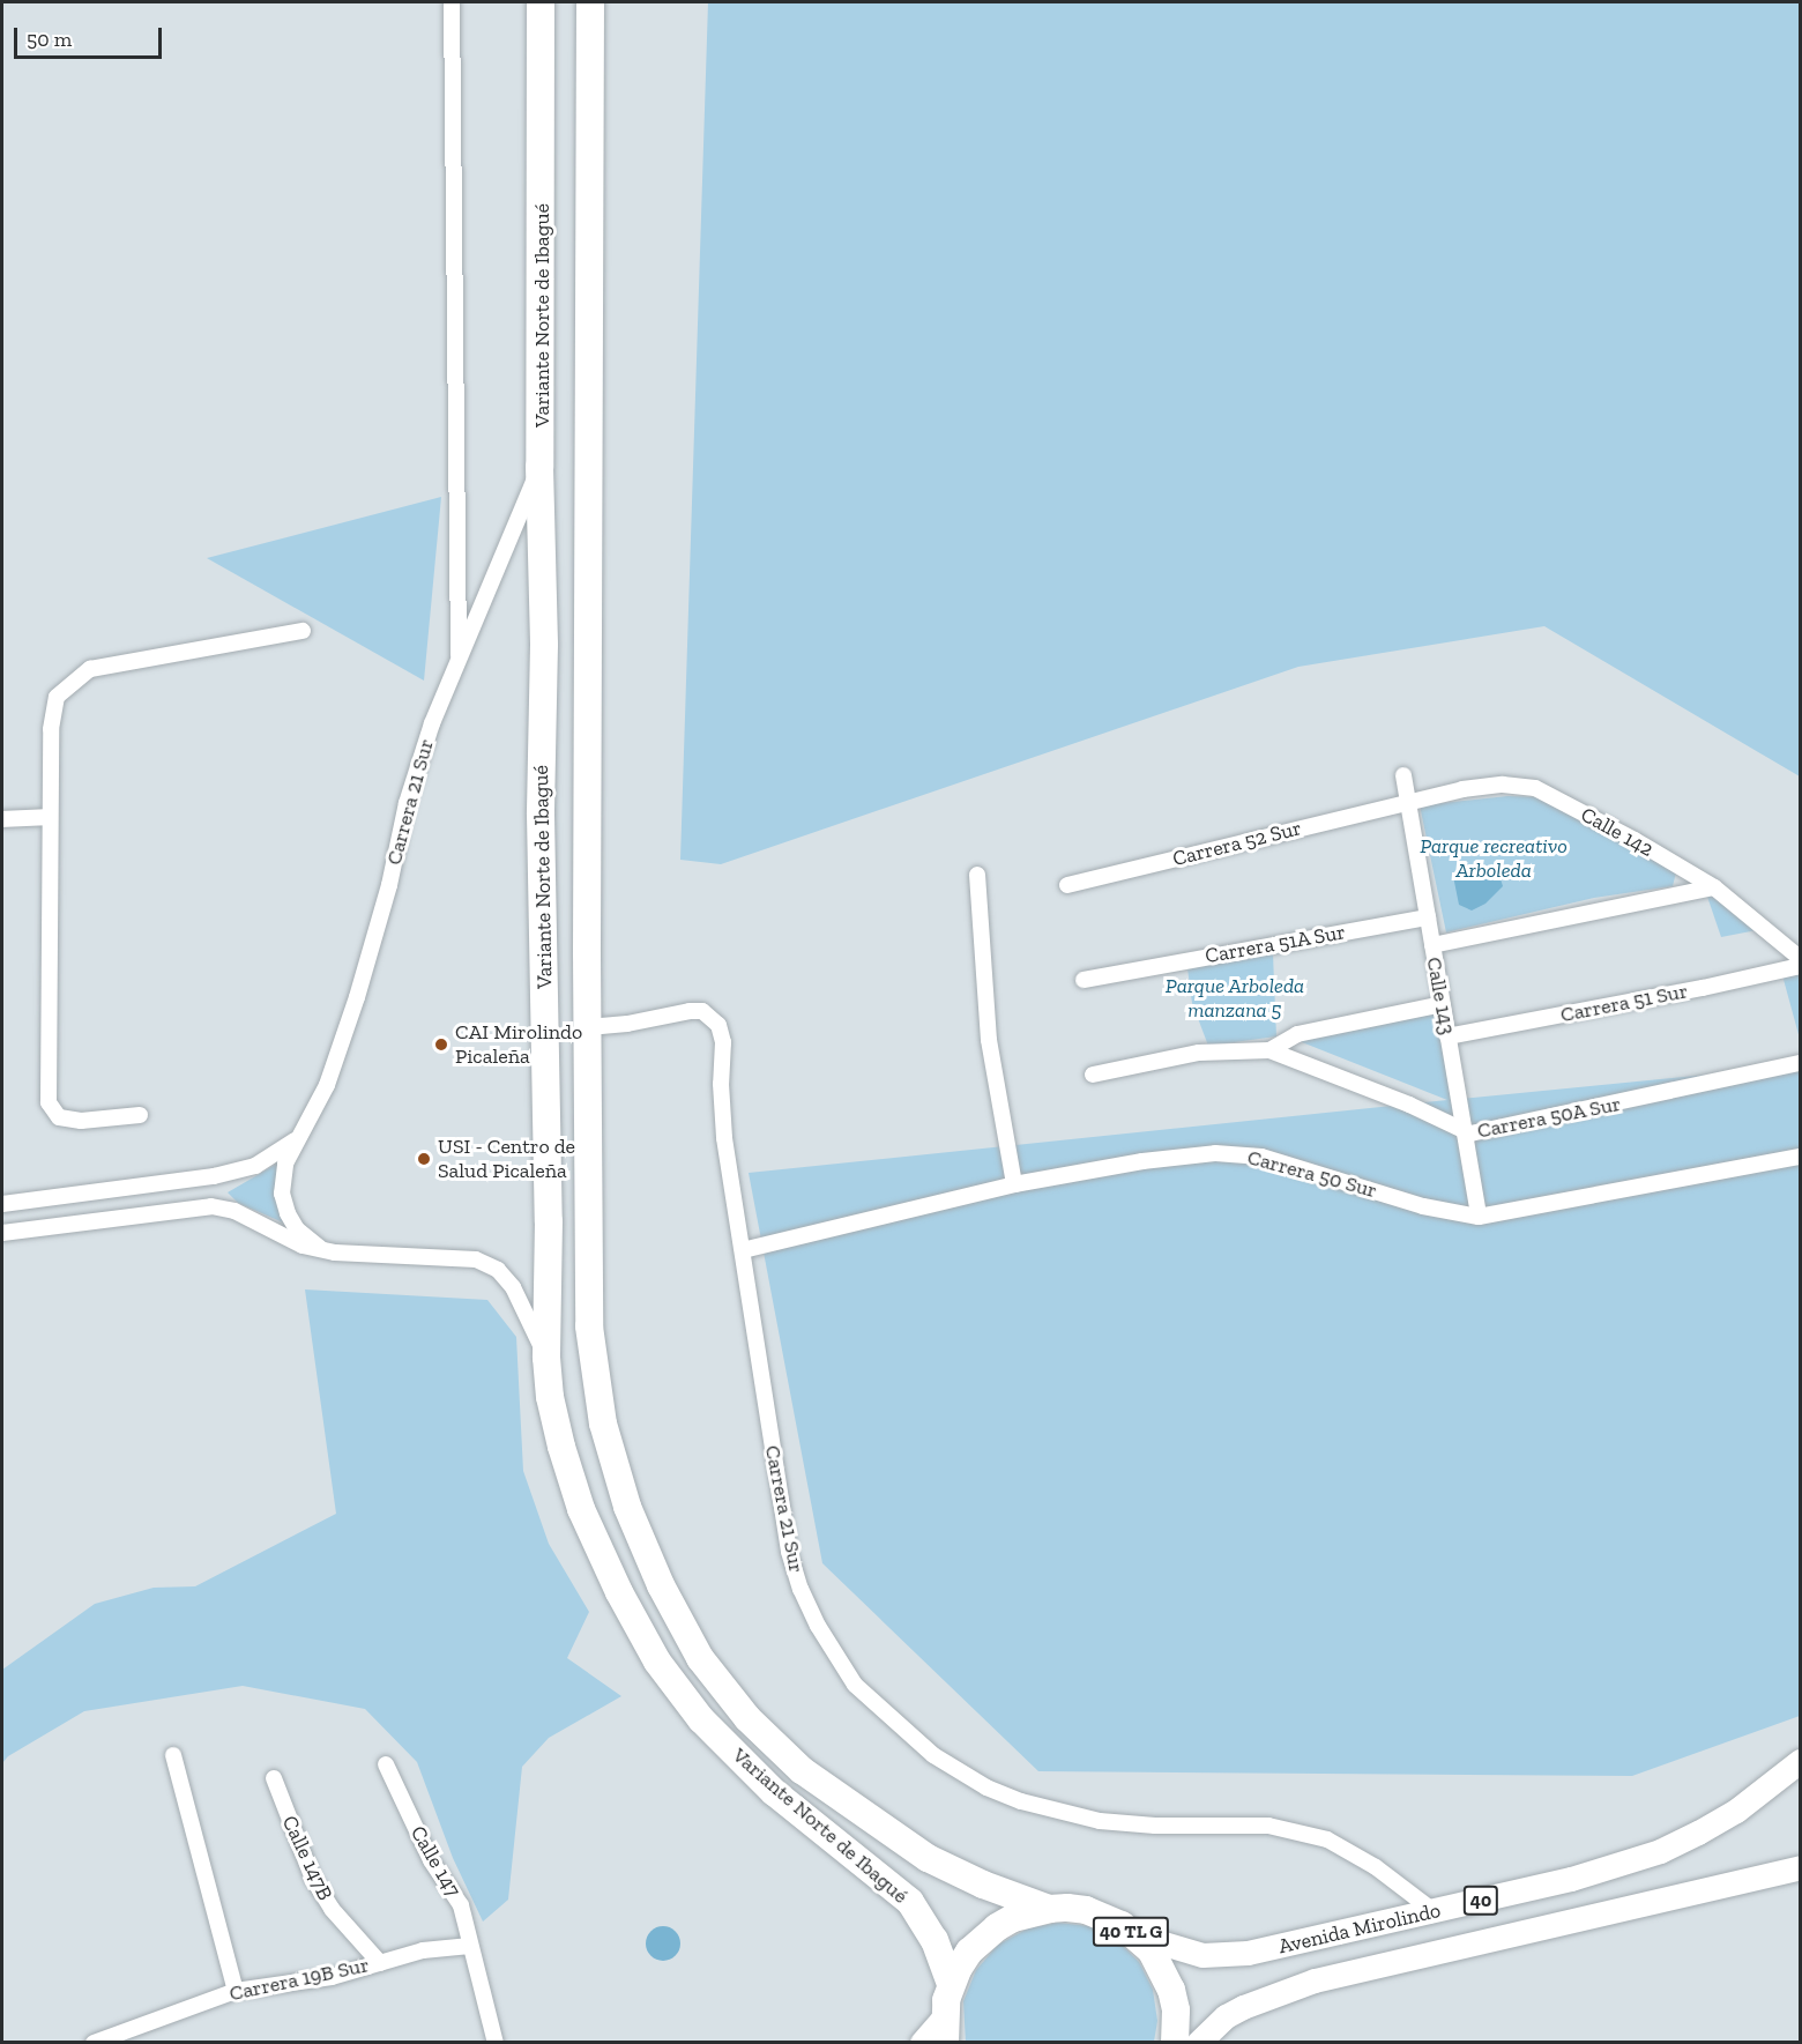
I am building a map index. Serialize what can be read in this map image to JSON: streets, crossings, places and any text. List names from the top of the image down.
{
  "streets": {
    "highway": ["Variante Norte de Ibagué", "40 TL G"],
    "main road": ["40", "Avenida Mirolindo"],
    "street": [
      "Carrera 21 Sur",
      "Calle 142",
      "Carrera 52 Sur",
      "Carrera 51A Sur",
      "Calle 143",
      "Carrera 51 Sur",
      "Carrera 50A Sur",
      "Carrera 50 Sur",
      "Calle 147B",
      "Calle 147",
      "Carrera 19B Sur"
    ]
  },
  "crossings": [
    ["Variante Norte de Ibagué", "Carrera 21 Sur"],
    ["Variante Norte de Ibagué", "40 TL G"],
    ["Carrera 21 Sur", "Carrera 50 Sur"],
    ["Carrera 21 Sur", "Avenida Mirolindo"],
    ["Calle 142", "Carrera 52 Sur"],
    ["Calle 142", "Calle 143"],
    ["Carrera 52 Sur", "Calle 143"],
    ["Carrera 51A Sur", "Calle 143"],
    ["Calle 143", "Carrera 51 Sur"],
    ["Calle 143", "Carrera 50A Sur"],
    ["Calle 143", "Carrera 50 Sur"],
    ["Calle 147B", "Carrera 19B Sur"],
    ["Calle 147", "Carrera 19B Sur"],
    ["Avenida Mirolindo", "40 TL G"]
  ],
  "parks": ["Parque recreativo Arboleda", "Parque Arboleda manzana 5"],
  "places": ["CAI Mirolindo Picaleña", "USI - Centro de Salud Picaleña"],
  "scale_bar": "50 m"
}
